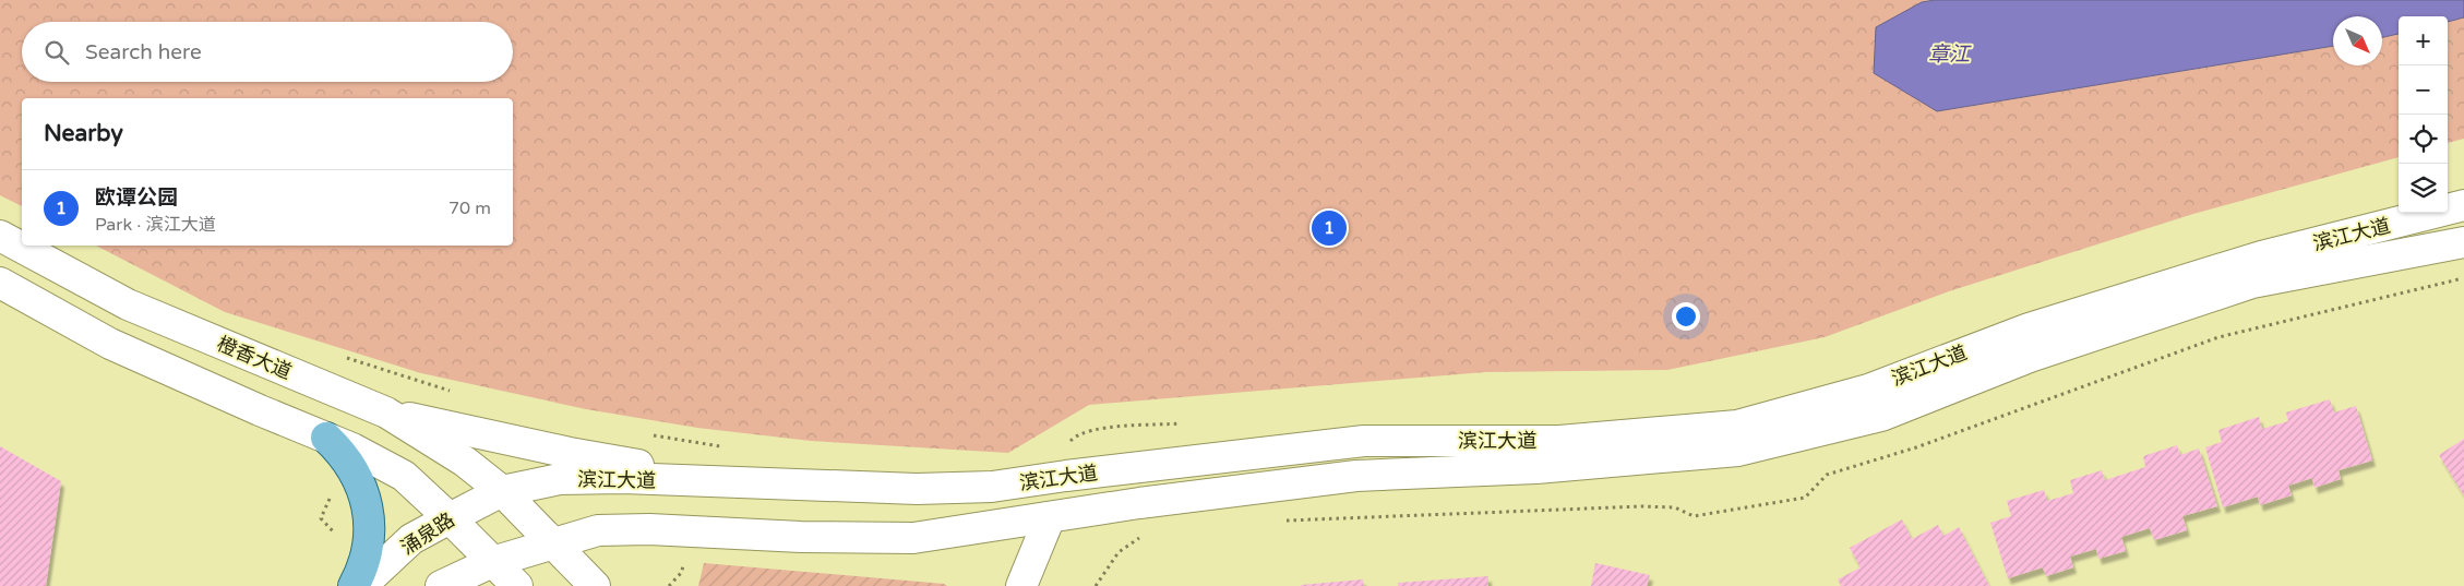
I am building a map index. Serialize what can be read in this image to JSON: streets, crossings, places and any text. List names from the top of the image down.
{
  "streets": {
    "main road": ["滨江大道", "橙香大道", "涌泉路"]
  },
  "crossings": [
    ["滨江大道", "橙香大道"],
    ["滨江大道", "涌泉路"],
    ["橙香大道", "涌泉路"]
  ],
  "water": ["章江"],
  "north": "bottom right",
  "page": {
    "map_buttons": ["+", "−"],
    "search": "Search here",
    "heading": "Nearby",
    "list": [
      {
        "mark": "1",
        "name": "欧谭公园",
        "note": "Park · 滨江大道",
        "value": "70 m"
      }
    ],
    "pins": "1"
  }
}
